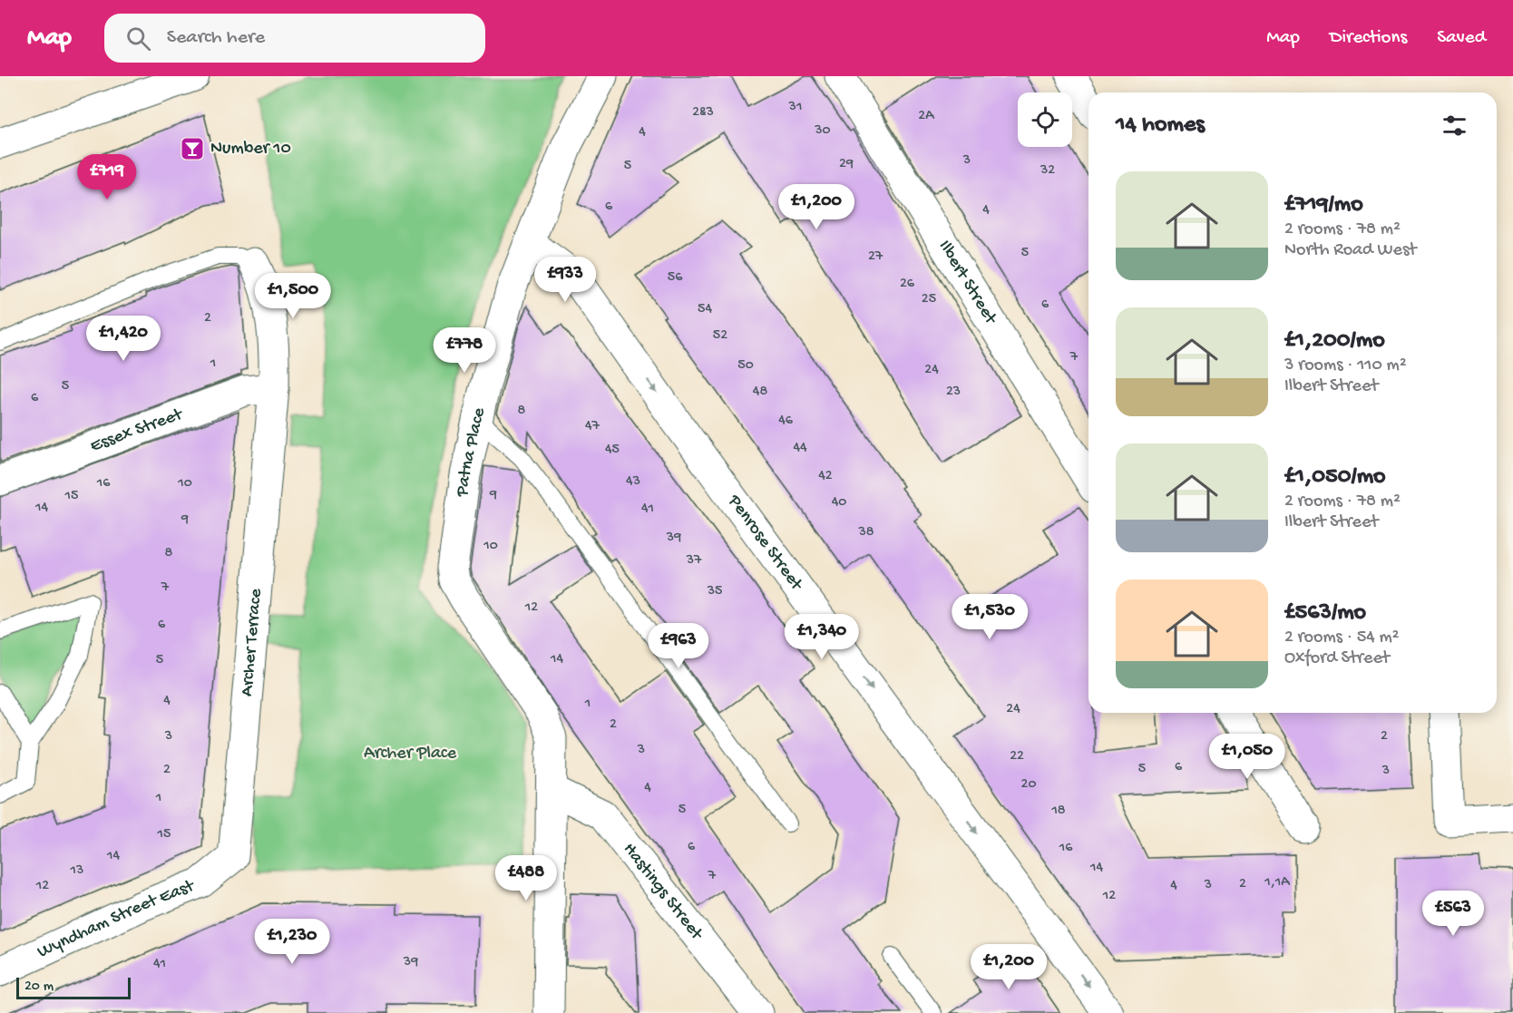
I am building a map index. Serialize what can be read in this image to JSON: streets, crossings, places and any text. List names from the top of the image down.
{
  "streets": {
    "street": [
      "Ilbert Street",
      "Essex Street",
      "Patna Place",
      "Penrose Street",
      "Archer Terrace",
      "Hastings Street",
      "Wyndham Street East"
    ]
  },
  "crossings": [
    ["Essex Street", "Archer Terrace"],
    ["Patna Place", "Penrose Street"],
    ["Patna Place", "Hastings Street"],
    ["Archer Terrace", "Wyndham Street East"]
  ],
  "one_way": ["Penrose Street"],
  "parks": ["Archer Place"],
  "places": {
    "bar": ["Number 10"]
  },
  "house_numbers": [
    "31",
    "2&3",
    "2A",
    "30",
    "4",
    "3",
    "29",
    "5",
    "32",
    "6",
    "4",
    "5",
    "27",
    "56",
    "26",
    "25",
    "6",
    "54",
    "2",
    "52",
    "7",
    "1",
    "50",
    "24",
    "5",
    "48",
    "23",
    "6",
    "8",
    "46",
    "47",
    "44",
    "45",
    "42",
    "43",
    "16",
    "10",
    "9",
    "15",
    "40",
    "14",
    "41",
    "9",
    "38",
    "39",
    "10",
    "8",
    "37",
    "7",
    "35",
    "12",
    "6",
    "14",
    "5",
    "4",
    "1",
    "24",
    "2",
    "3",
    "2",
    "3",
    "22",
    "6",
    "5",
    "2",
    "3",
    "20",
    "4",
    "1",
    "5",
    "18",
    "15",
    "6",
    "16",
    "14",
    "14",
    "13",
    "7",
    "1,1A",
    "2",
    "3",
    "12",
    "4",
    "12",
    "39",
    "41"
  ],
  "scale_bar": "20 m",
  "page": {
    "header": "Map",
    "search": "Search here",
    "nav": ["Map", "Directions", "Saved"],
    "heading": "14 homes",
    "price": [
      "£719",
      "£1,200",
      "£933",
      "£1,500",
      "£1,420",
      "£778",
      "£1,530",
      "£1,340",
      "£963",
      "£1,050",
      "£488",
      "£563",
      "£1,230",
      "£1,200"
    ],
    "list": [
      {
        "name": "£719/mo",
        "note": "2 rooms · 78 m² · North Road West"
      },
      {
        "name": "£1,200/mo",
        "note": "3 rooms · 110 m² · Ilbert Street"
      },
      {
        "name": "£1,050/mo",
        "note": "2 rooms · 78 m² · Ilbert Street"
      },
      {
        "name": "£563/mo",
        "note": "2 rooms · 54 m² · Oxford Street"
      }
    ],
    "scale": "20 m"
  }
}
